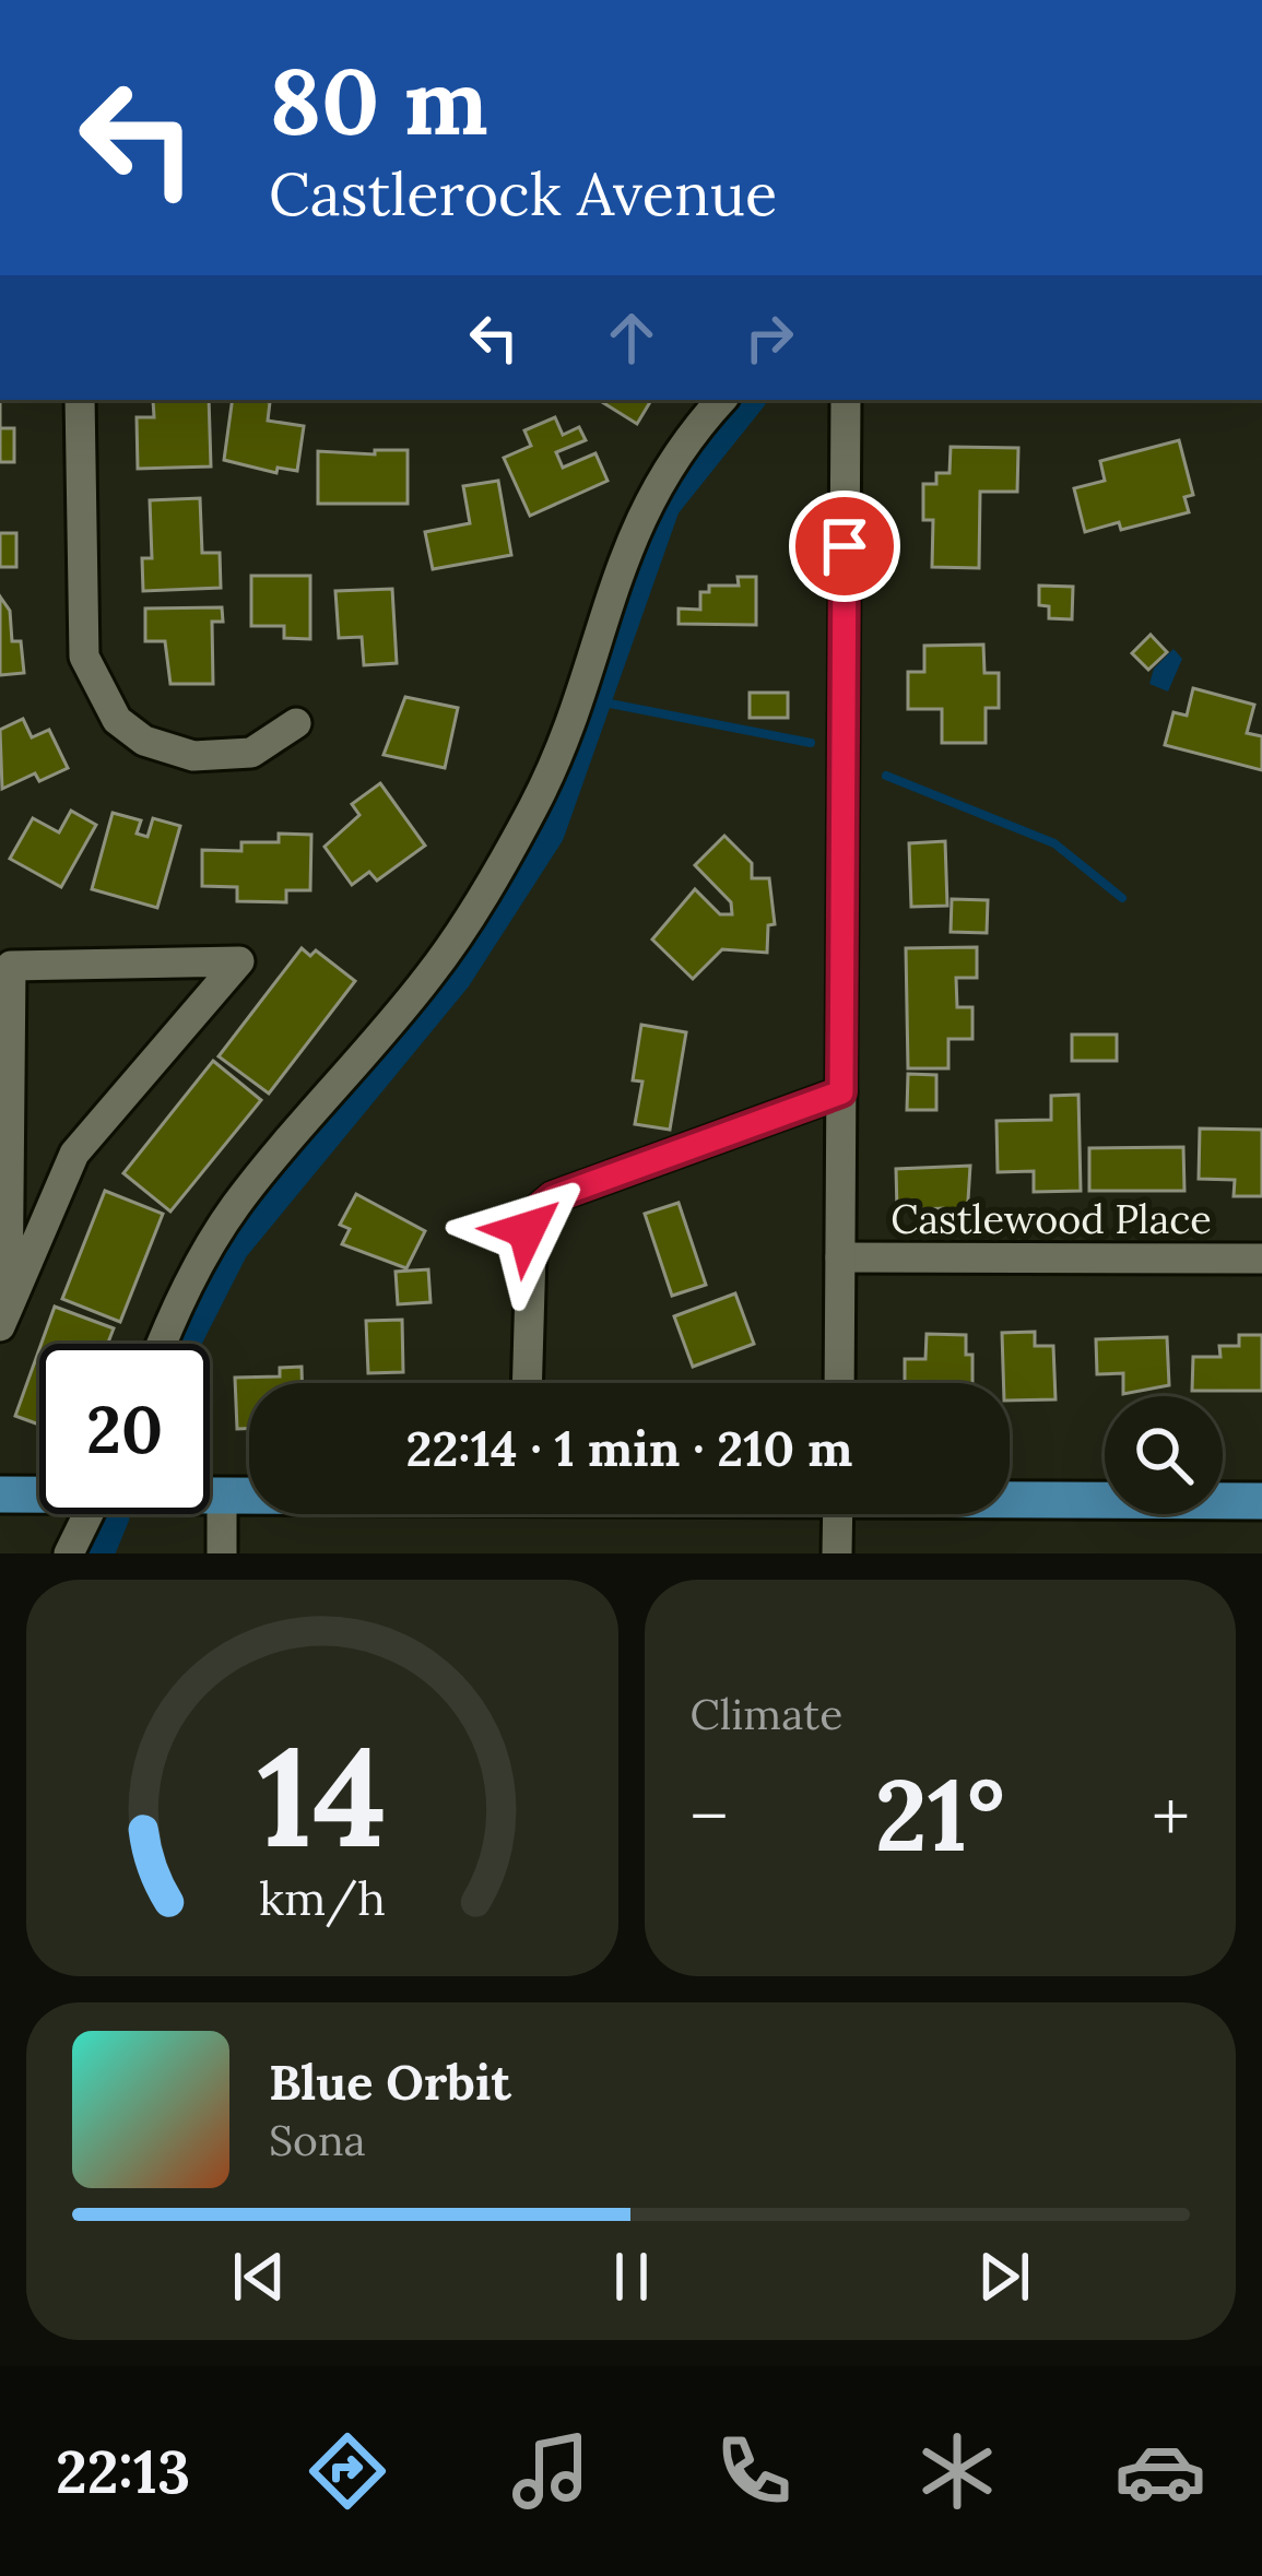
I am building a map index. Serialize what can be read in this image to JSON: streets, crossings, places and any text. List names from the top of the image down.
{
  "streets": {
    "street": ["Castlewood Place"]
  },
  "page": {
    "turn": ["80 m", "Castlerock Avenue"],
    "limit": "20",
    "trip": "22:14 · 1 min · 210 m",
    "tile": "Climate",
    "heat": ["−", "21°", "+"],
    "song": ["Blue Orbit", "Sona"],
    "tabs": "22:13",
    "gauge": ["14", "km/h"]
  }
}
